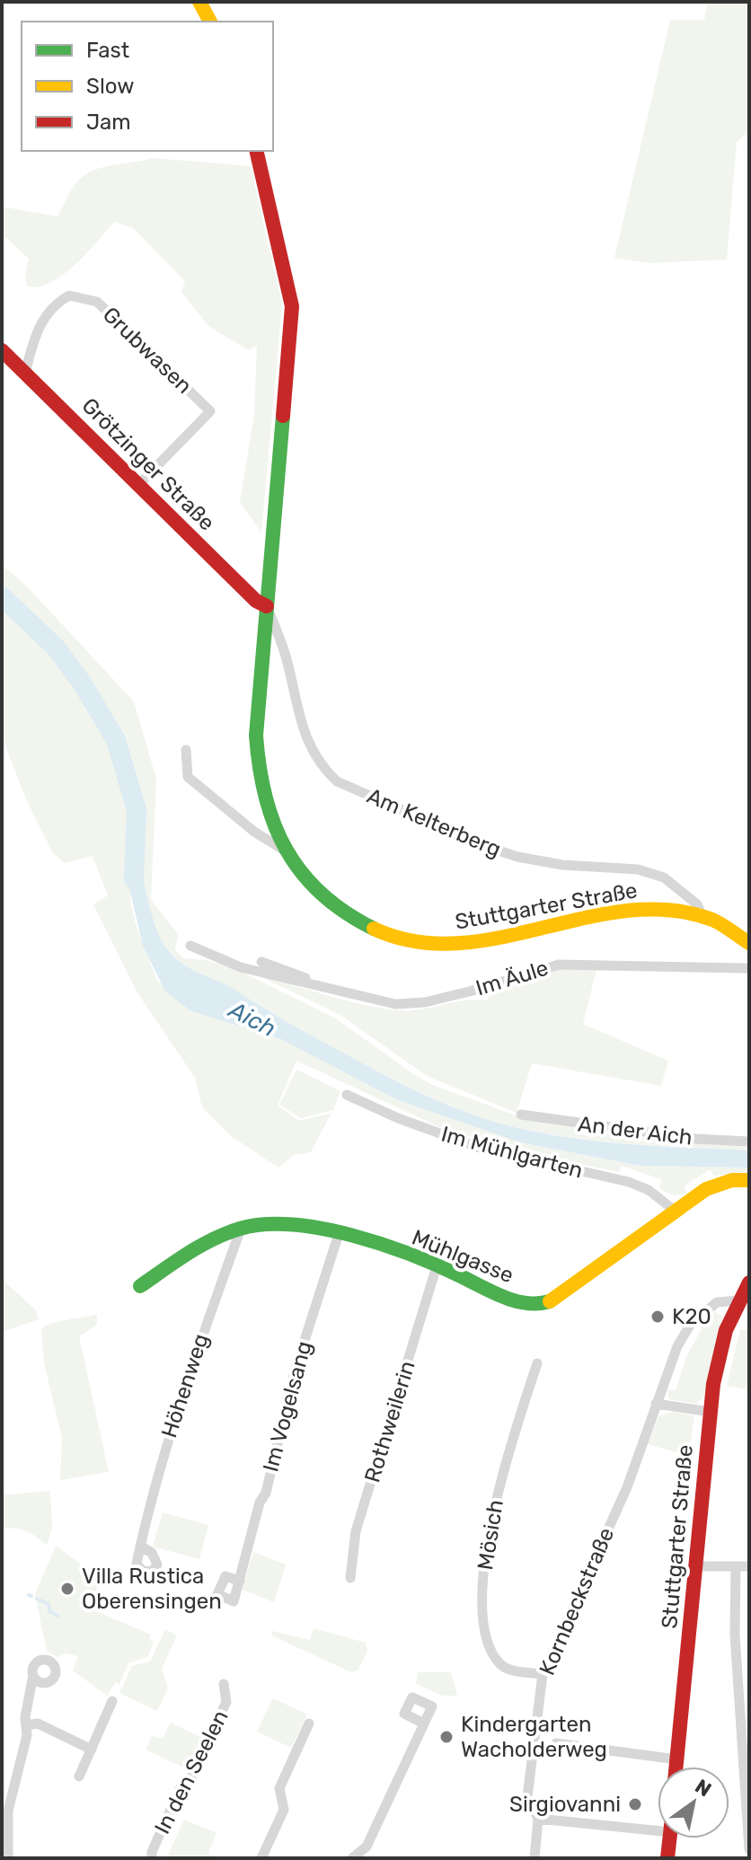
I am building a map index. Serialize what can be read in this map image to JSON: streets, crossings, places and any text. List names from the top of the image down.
{
  "streets": {
    "main road": ["Grötzinger Straße", "Stuttgarter Straße", "Mühlgasse"],
    "street": [
      "Grubwasen",
      "Am Kelterberg",
      "Im Äule",
      "An der Aich",
      "Im Mühlgarten",
      "Höhenweg",
      "Im Vogelsang",
      "Rothweilerin",
      "Mösich",
      "Kornbeckstraße",
      "In den Seelen"
    ]
  },
  "crossings": [
    ["Grubwasen", "Grötzinger Straße"],
    ["Grötzinger Straße", "Am Kelterberg"],
    ["Grötzinger Straße", "Stuttgarter Straße"],
    ["Am Kelterberg", "Stuttgarter Straße"],
    ["Im Mühlgarten", "Mühlgasse"],
    ["Mühlgasse", "Höhenweg"],
    ["Mühlgasse", "Im Vogelsang"],
    ["Mühlgasse", "Rothweilerin"],
    ["Mösich", "Kornbeckstraße"]
  ],
  "water": ["Aich"],
  "places": [
    "K20",
    "Villa Rustica Oberensingen",
    "Kindergarten Wacholderweg",
    "Sirgiovanni"
  ],
  "legend": ["Fast", "Slow", "Jam"],
  "north": "top right"
}
